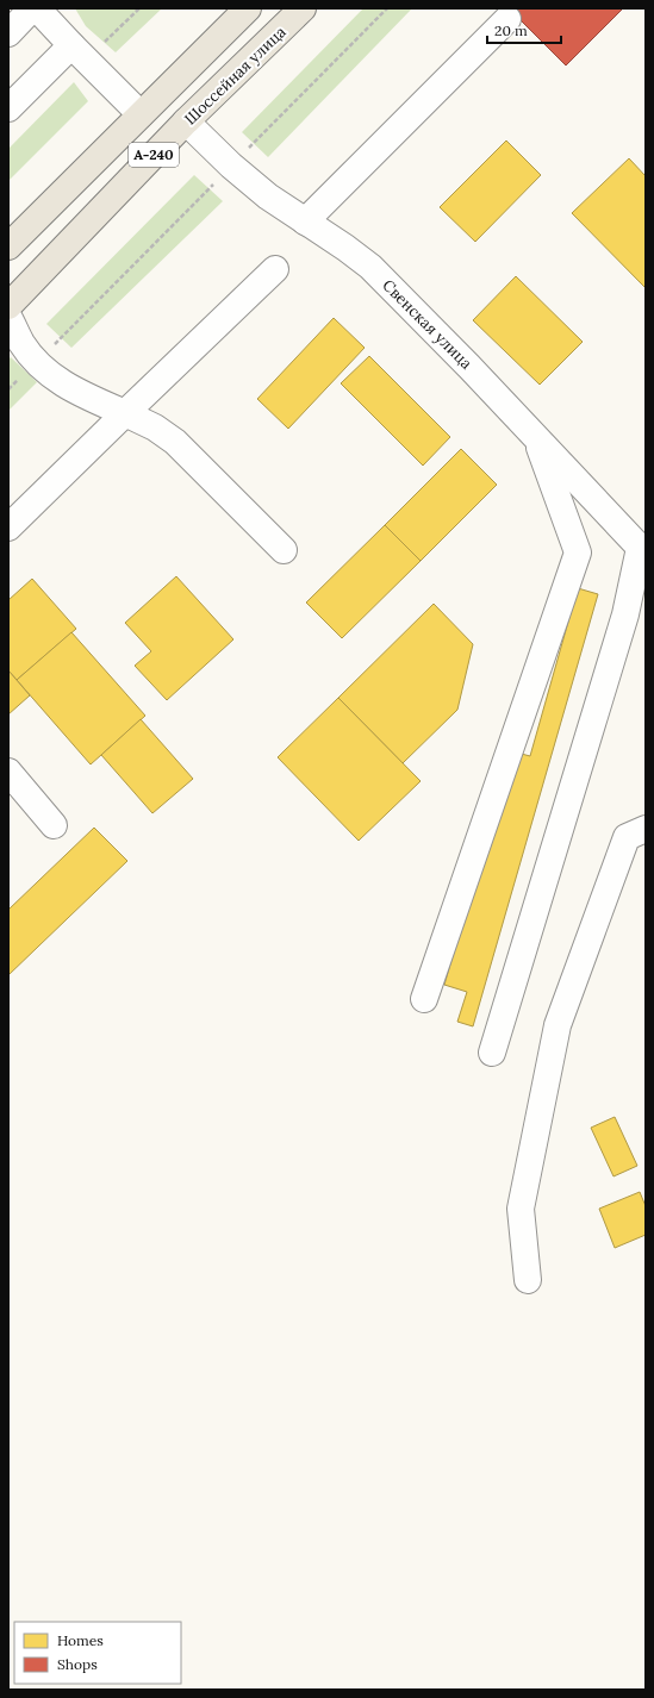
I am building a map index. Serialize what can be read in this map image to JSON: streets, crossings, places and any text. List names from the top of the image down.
{
  "streets": {
    "main road": ["Шоссейная улица", "А-240"],
    "street": ["Свенская улица"]
  },
  "crossings": [
    ["Шоссейная улица", "Свенская улица"]
  ],
  "legend": ["Homes", "Shops"],
  "scale_bar": "20 m"
}
